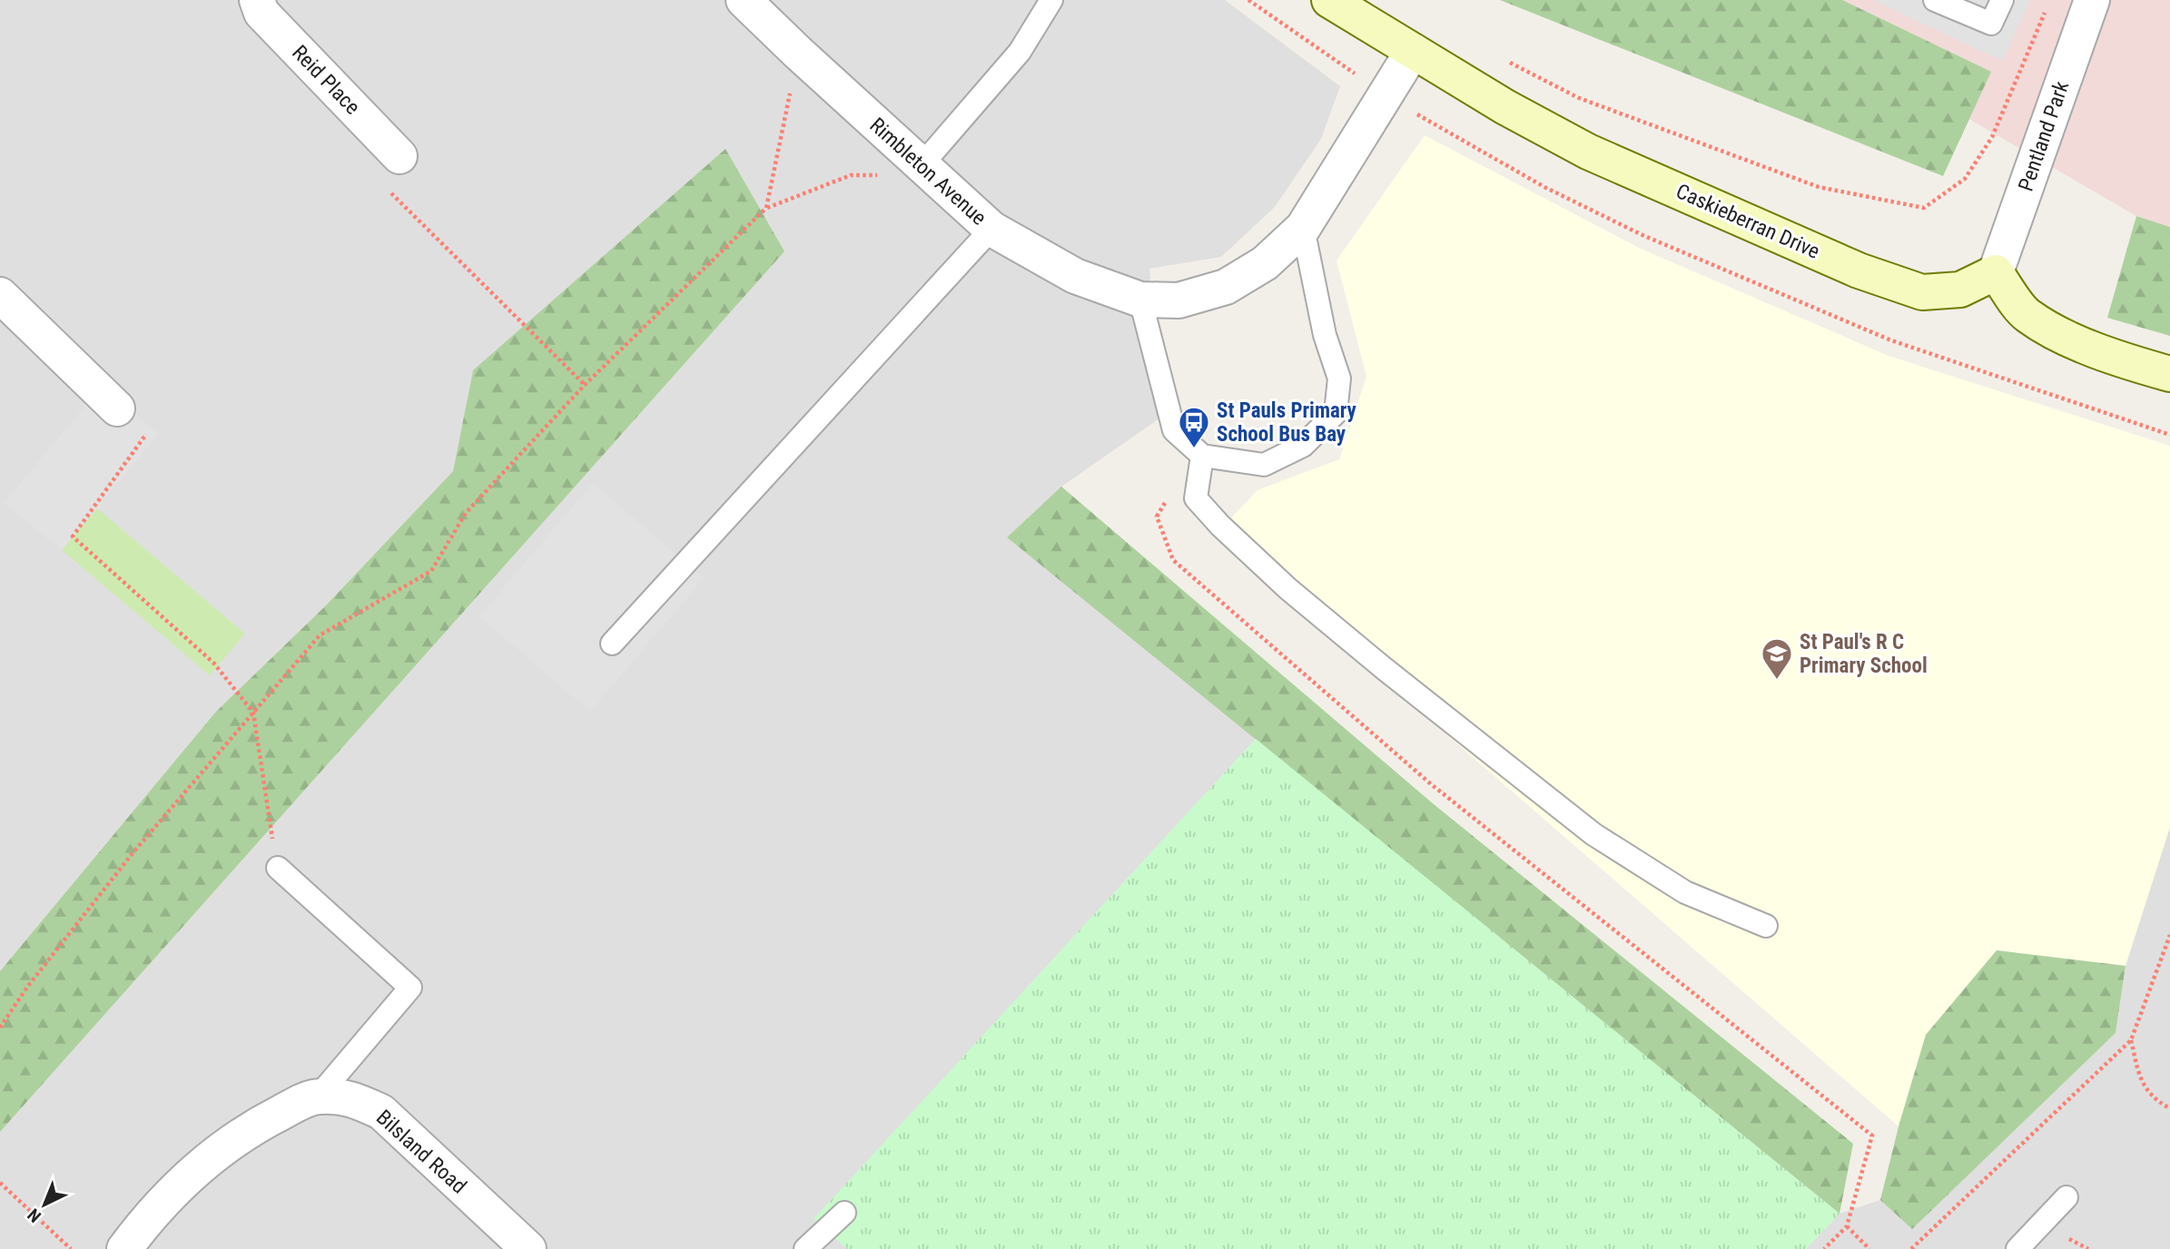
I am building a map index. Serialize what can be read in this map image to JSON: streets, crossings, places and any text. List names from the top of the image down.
{
  "streets": {
    "street": [
      "Reid Place",
      "Pentland Park",
      "Rimbleton Avenue",
      "Caskieberran Drive",
      "Bilsland Road"
    ]
  },
  "crossings": [
    ["Pentland Park", "Caskieberran Drive"],
    ["Rimbleton Avenue", "Caskieberran Drive"]
  ],
  "places": {
    "bus stop": ["St Pauls Primary School Bus Bay"],
    "school or university": ["St Paul's R C Primary School"]
  },
  "north": "bottom left"
}
